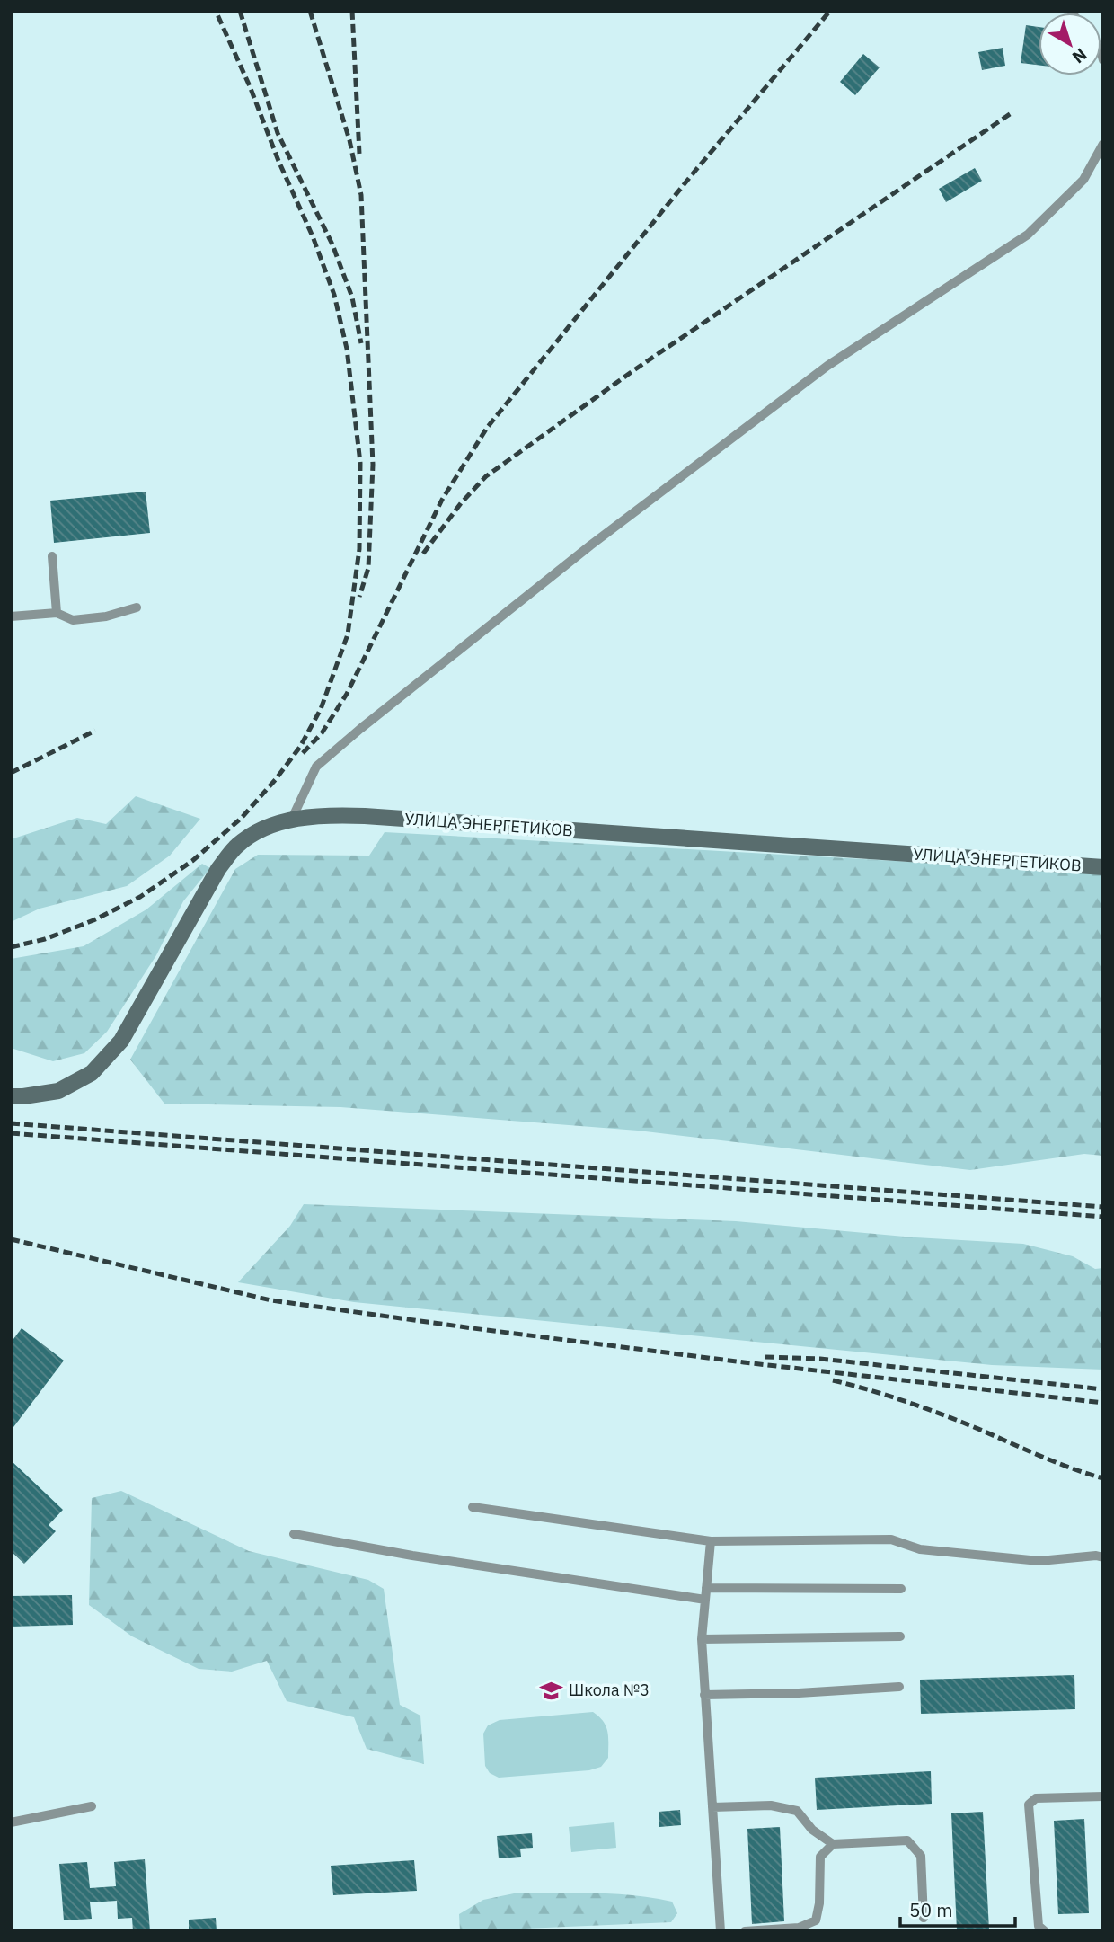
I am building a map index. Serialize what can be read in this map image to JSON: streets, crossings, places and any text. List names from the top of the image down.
{
  "streets": {
    "street": ["УЛИЦА ЭНЕРГЕТИКОВ"]
  },
  "places": {
    "school or university": ["Школа №3"]
  },
  "scale_bar": "50 m",
  "north": "bottom right"
}
